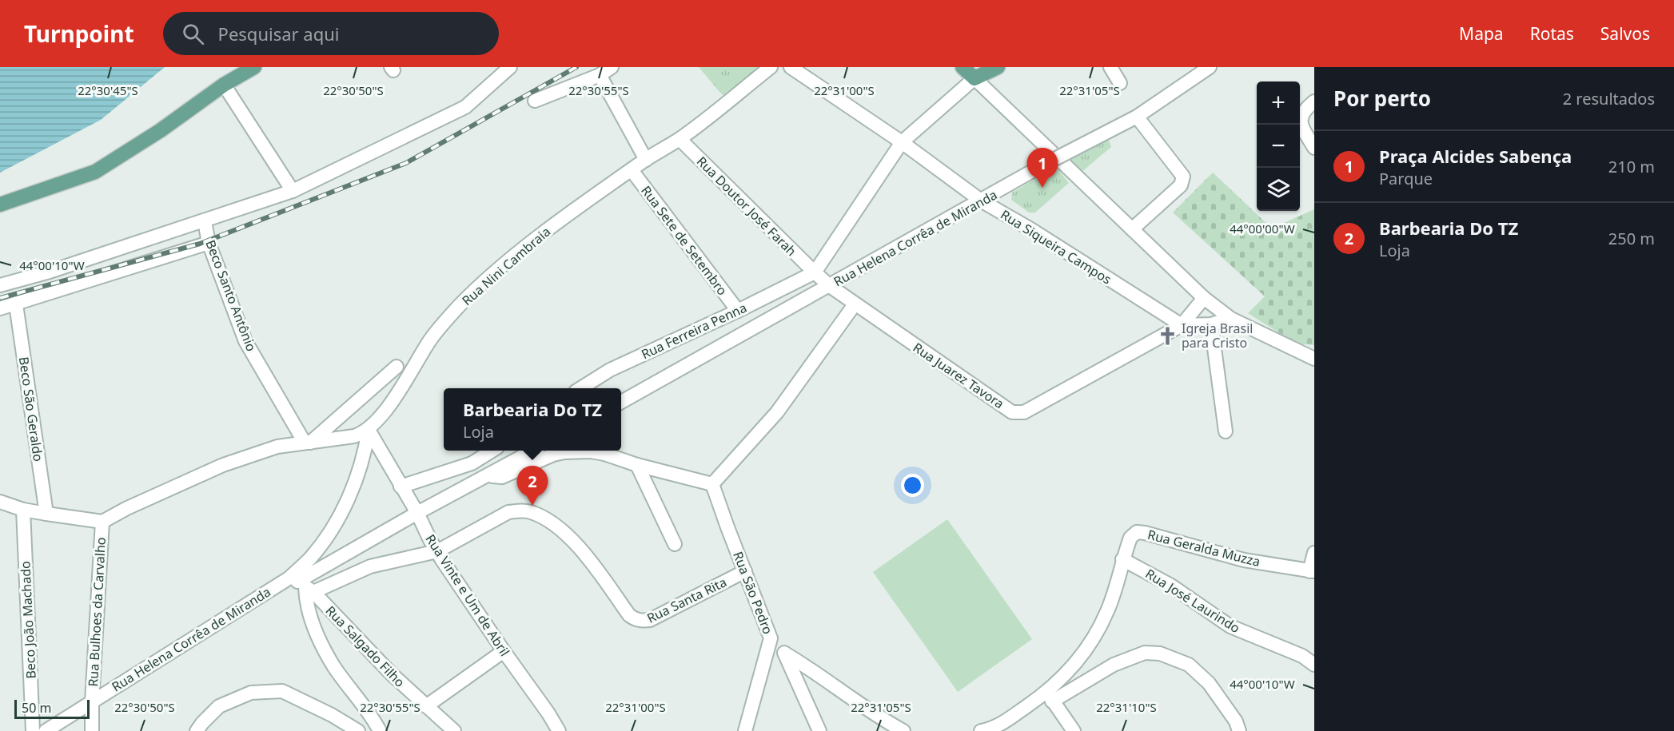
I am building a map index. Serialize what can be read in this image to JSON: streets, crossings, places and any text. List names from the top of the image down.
{
  "streets": {
    "street": [
      "Rua Doutor José Farah",
      "Rua Helena Corrêa de Miranda",
      "Rua Sete de Setembro",
      "Rua Siqueira Campos",
      "Rua Nini Cambraia",
      "Beco Santo Antônio",
      "Rua Ferreira Penna",
      "Rua Juarez Tavora",
      "Beco São Geraldo",
      "Rua Geralda Muzza",
      "Rua São Pedro",
      "Rua Vinte e Um de Abril",
      "Rua Santa Rita",
      "Rua José Laurindo",
      "Rua Bulhoes da Carvalho",
      "Beco João Machado",
      "Rua Salgado Filho"
    ]
  },
  "crossings": [
    ["Rua Doutor José Farah", "Rua Nini Cambraia"],
    ["Rua Doutor José Farah", "Rua Ferreira Penna"],
    ["Rua Doutor José Farah", "Rua Juarez Tavora"],
    ["Rua Helena Corrêa de Miranda", "Rua Siqueira Campos"],
    ["Rua Helena Corrêa de Miranda", "Rua Juarez Tavora"],
    ["Rua Helena Corrêa de Miranda", "Rua Vinte e Um de Abril"],
    ["Rua Helena Corrêa de Miranda", "Rua Bulhoes da Carvalho"],
    ["Rua Helena Corrêa de Miranda", "Rua Salgado Filho"],
    ["Rua Sete de Setembro", "Rua Nini Cambraia"],
    ["Rua Sete de Setembro", "Rua Ferreira Penna"],
    ["Rua Siqueira Campos", "Rua Juarez Tavora"],
    ["Rua Nini Cambraia", "Rua Vinte e Um de Abril"],
    ["Rua Nini Cambraia", "Rua Bulhoes da Carvalho"],
    ["Beco Santo Antônio", "Rua Bulhoes da Carvalho"],
    ["Rua Ferreira Penna", "Rua Juarez Tavora"],
    ["Beco São Geraldo", "Rua Bulhoes da Carvalho"],
    ["Rua Geralda Muzza", "Rua José Laurindo"],
    ["Rua São Pedro", "Rua Santa Rita"],
    ["Rua Vinte e Um de Abril", "Rua Santa Rita"],
    ["Rua Vinte e Um de Abril", "Rua Bulhoes da Carvalho"],
    ["Rua Bulhoes da Carvalho", "Beco João Machado"]
  ],
  "places": {
    "church": ["Igreja Brasil para Cristo"]
  },
  "scale_bar": "50 m",
  "page": {
    "header": "Turnpoint",
    "search": "Pesquisar aqui",
    "nav": ["Mapa", "Rotas", "Salvos"],
    "heading": ["Por perto", "2 resultados"],
    "map_buttons": ["+", "−"],
    "list": [
      {
        "mark": "1",
        "name": "Praça Alcides Sabença",
        "note": "Parque",
        "value": "210 m"
      },
      {
        "mark": "2",
        "name": "Barbearia Do TZ",
        "note": "Loja",
        "value": "250 m"
      }
    ],
    "pins": ["1", "2"],
    "popup": ["Barbearia Do TZ", "Loja"],
    "scale": "50 m"
  },
  "coordinates": [
    "22°30'45\"S",
    "22°30'50\"S",
    "22°30'55\"S",
    "22°31'00\"S",
    "22°31'05\"S",
    "44°00'00\"W",
    "44°00'10\"W",
    "22°31'10\"S"
  ]
}
